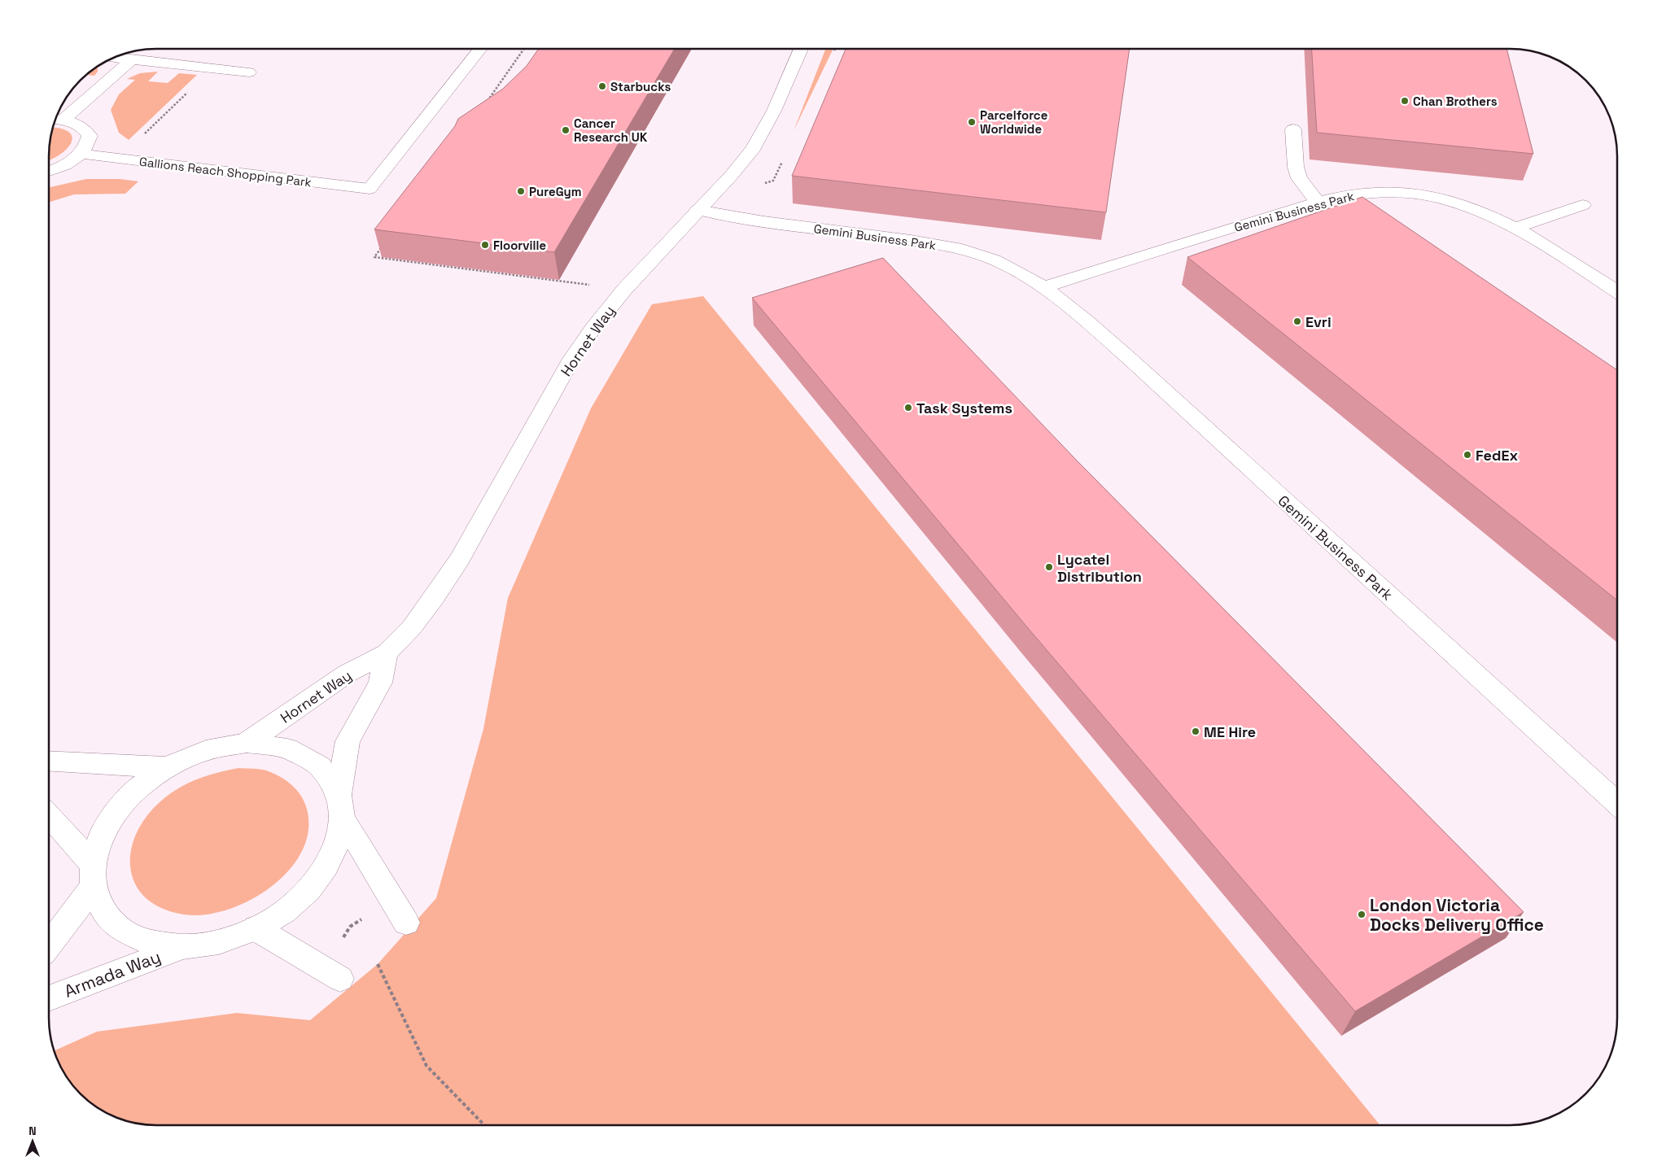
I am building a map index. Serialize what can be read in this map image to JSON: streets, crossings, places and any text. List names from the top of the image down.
{
  "streets": {
    "street": [
      "Gallions Reach Shopping Park",
      "Gemini Business Park",
      "Hornet Way",
      "Armada Way"
    ]
  },
  "crossings": [
    ["Gemini Business Park", "Hornet Way"]
  ],
  "places": [
    "Starbucks",
    "Chan Brothers",
    "Parcelforce Worldwide",
    "Cancer Research UK",
    "PureGym",
    "Floorville",
    "Evri",
    "Task Systems",
    "FedEx",
    "Lycatel Distribution",
    "ME Hire",
    "London Victoria Docks Delivery Office"
  ],
  "north": "top"
}
